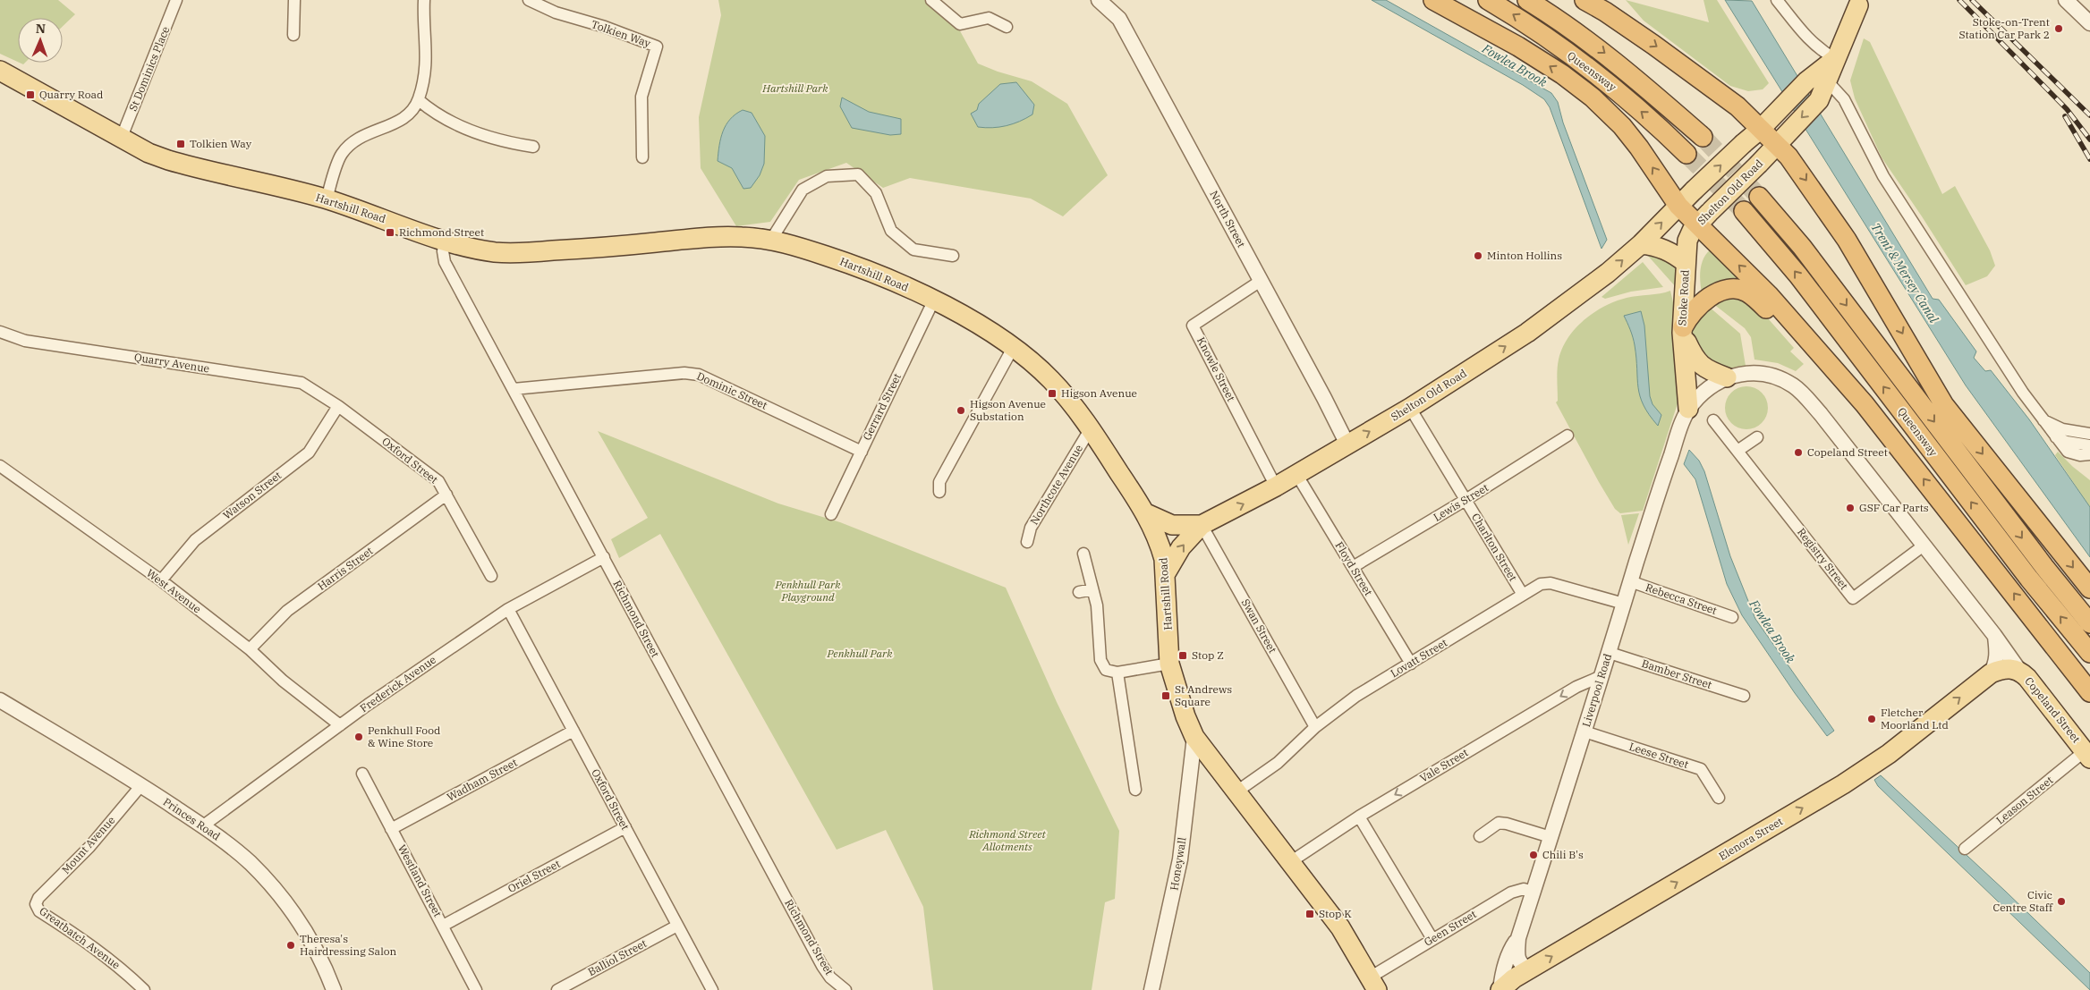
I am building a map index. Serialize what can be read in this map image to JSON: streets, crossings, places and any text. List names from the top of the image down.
{
  "streets": {
    "highway": ["Queensway"],
    "main road": [
      "Shelton Old Road",
      "Hartshill Road",
      "Stoke Road",
      "Copeland Street",
      "Elenora Street"
    ],
    "street": [
      "Tolkien Way",
      "St Dominics Place",
      "North Street",
      "Quarry Avenue",
      "Knowle Street",
      "Dominic Street",
      "Gerrard Street",
      "Oxford Street",
      "Northcote Avenue",
      "Watson Street",
      "Lewis Street",
      "Charlton Street",
      "Registry Street",
      "Harris Street",
      "Floyd Street",
      "West Avenue",
      "Rebecca Street",
      "Richmond Street",
      "Swan Street",
      "Lovatt Street",
      "Bamber Street",
      "Frederick Avenue",
      "Liverpool Road",
      "Leese Street",
      "Vale Street",
      "Wadham Street",
      "Leason Street",
      "Princes Road",
      "Mount Avenue",
      "Honeywall",
      "Oriel Street",
      "Westland Street",
      "Geen Street",
      "Greatbatch Avenue",
      "Balliol Street"
    ]
  },
  "crossings": [
    ["St Dominics Place", "Hartshill Road"],
    ["Shelton Old Road", "Hartshill Road"],
    ["Shelton Old Road", "North Street"],
    ["Shelton Old Road", "Stoke Road"],
    ["Shelton Old Road", "Knowle Street"],
    ["Shelton Old Road", "Charlton Street"],
    ["Shelton Old Road", "Floyd Street"],
    ["Shelton Old Road", "Swan Street"],
    ["Hartshill Road", "Gerrard Street"],
    ["Hartshill Road", "Northcote Avenue"],
    ["Hartshill Road", "Richmond Street"],
    ["Hartshill Road", "Lovatt Street"],
    ["Hartshill Road", "Vale Street"],
    ["Hartshill Road", "Honeywall"],
    ["Hartshill Road", "Geen Street"],
    ["North Street", "Knowle Street"],
    ["Stoke Road", "Copeland Street"],
    ["Quarry Avenue", "Oxford Street"],
    ["Quarry Avenue", "Watson Street"],
    ["Dominic Street", "Gerrard Street"],
    ["Dominic Street", "Richmond Street"],
    ["Oxford Street", "Watson Street"],
    ["Oxford Street", "Harris Street"],
    ["Oxford Street", "Frederick Avenue"],
    ["Oxford Street", "Wadham Street"],
    ["Oxford Street", "Oriel Street"],
    ["Oxford Street", "Balliol Street"],
    ["Watson Street", "West Avenue"],
    ["Lewis Street", "Charlton Street"],
    ["Lewis Street", "Floyd Street"],
    ["Charlton Street", "Lovatt Street"],
    ["Registry Street", "Copeland Street"],
    ["Harris Street", "West Avenue"],
    ["Floyd Street", "Lovatt Street"],
    ["West Avenue", "Frederick Avenue"],
    ["Rebecca Street", "Liverpool Road"],
    ["Richmond Street", "Frederick Avenue"],
    ["Swan Street", "Lovatt Street"],
    ["Lovatt Street", "Liverpool Road"],
    ["Bamber Street", "Liverpool Road"],
    ["Frederick Avenue", "Princes Road"],
    ["Liverpool Road", "Copeland Street"],
    ["Liverpool Road", "Leese Street"],
    ["Liverpool Road", "Vale Street"],
    ["Liverpool Road", "Elenora Street"],
    ["Liverpool Road", "Geen Street"],
    ["Copeland Street", "Leason Street"],
    ["Copeland Street", "Elenora Street"],
    ["Wadham Street", "Westland Street"],
    ["Princes Road", "Mount Avenue"],
    ["Mount Avenue", "Greatbatch Avenue"],
    ["Oriel Street", "Westland Street"]
  ],
  "one_way": ["Shelton Old Road", "Vale Street", "Elenora Street"],
  "water": ["Fowlea Brook", "Trent & Mersey Canal"],
  "parks": [
    "Hartshill Park",
    "Penkhull Park Playground",
    "Penkhull Park",
    "Richmond Street Allotments"
  ],
  "places": {
    "other": [
      "Stoke-on-Trent Station Car Park 2",
      "Minton Hollins",
      "Higson Avenue Substation",
      "Copeland Street",
      "GSF Car Parts",
      "Fletcher Moorland Ltd",
      "Penkhull Food & Wine Store",
      "Chili B's",
      "Civic Centre Staff",
      "Theresa's Hairdressing Salon"
    ],
    "transit": [
      "Quarry Road",
      "Tolkien Way",
      "Richmond Street",
      "Higson Avenue",
      "Stop Z",
      "St Andrews Square",
      "Stop K"
    ]
  },
  "north": "top"
}
